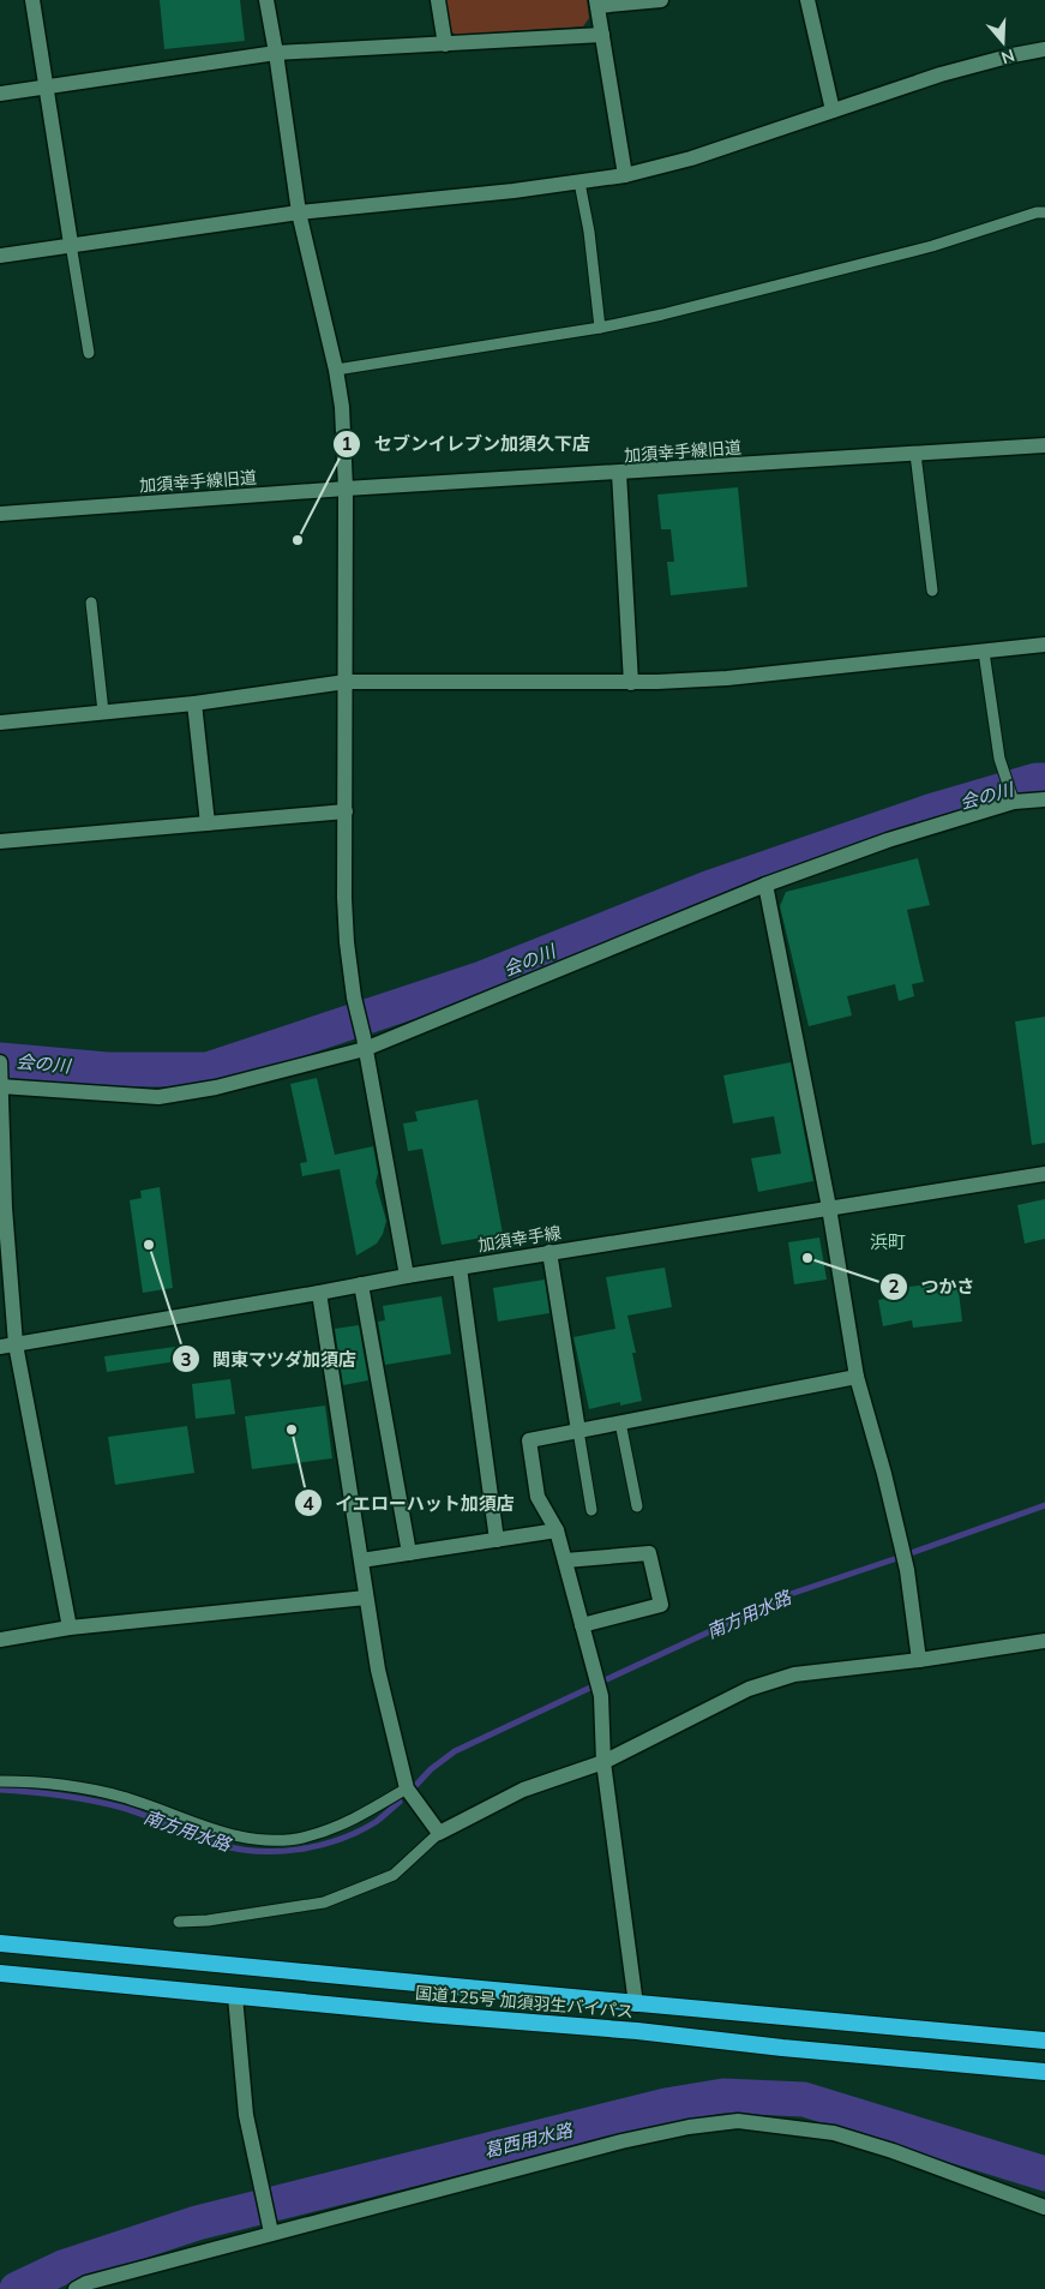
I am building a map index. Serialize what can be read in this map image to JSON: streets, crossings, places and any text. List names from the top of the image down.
{
  "streets": {
    "highway": ["国道125号 加須羽生バイパス"],
    "street": ["加須幸手線旧道", "加須幸手線"]
  },
  "districts": ["浜町"],
  "water": ["会の川", "南方用水路", "葛西用水路"],
  "places": [
    "セブンイレブン加須久下店",
    "関東マツダ加須店",
    "つかさ",
    "イエローハット加須店"
  ],
  "north": "bottom"
}
